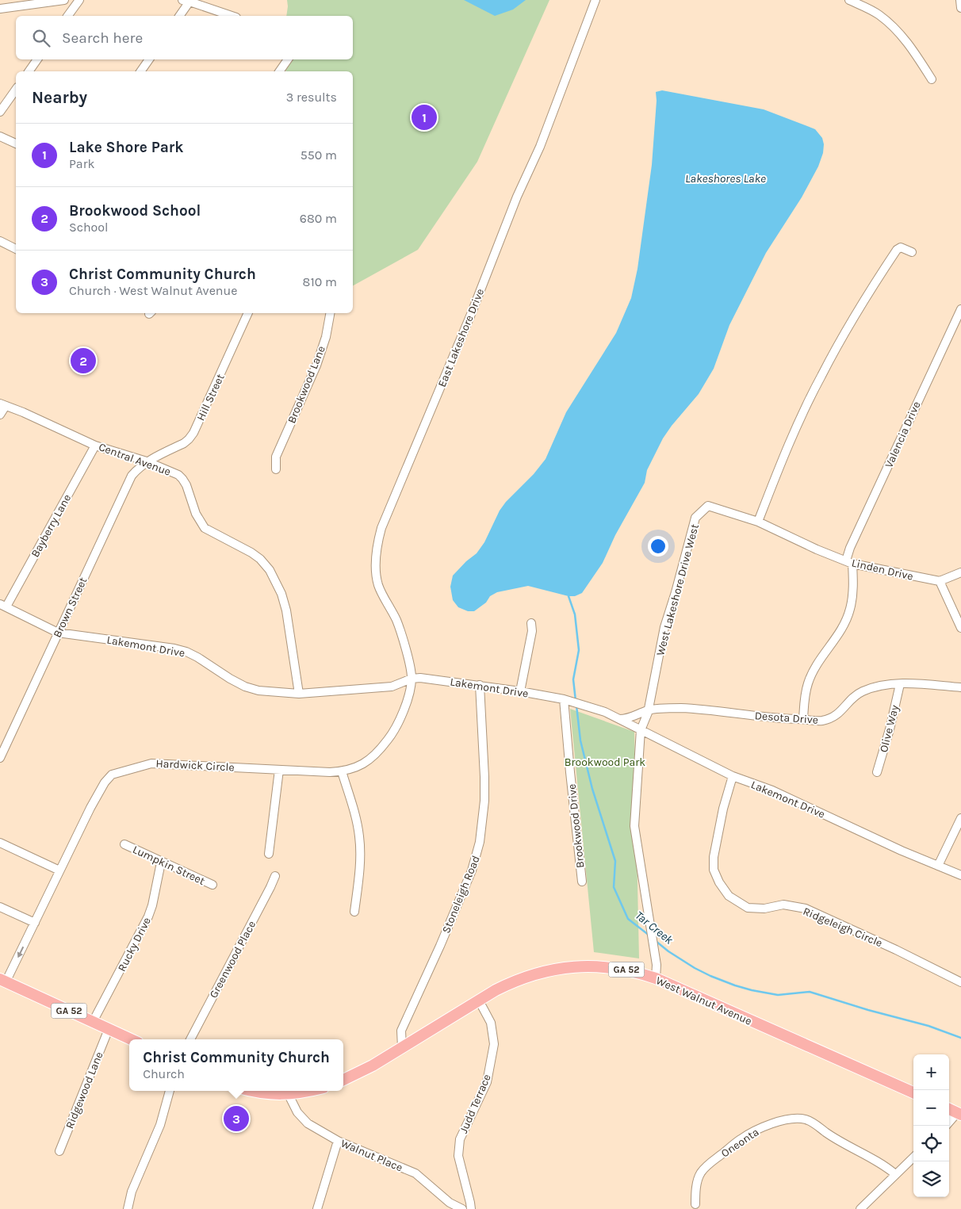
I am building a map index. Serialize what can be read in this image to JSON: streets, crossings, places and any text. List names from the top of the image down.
{
  "streets": {
    "main road": ["GA 52", "West Walnut Avenue"],
    "street": [
      "East Lakeshore Drive",
      "Brookwood Lane",
      "Hill Street",
      "Valencia Drive",
      "Central Avenue",
      "Bayberry Lane",
      "Linden Drive",
      "West Lakeshore Drive West",
      "Brown Street",
      "Lakemont Drive",
      "Desota Drive",
      "Olive Way",
      "Hardwick Circle",
      "Brookwood Drive",
      "Lumpkin Street",
      "Stoneleigh Road",
      "Ridgeleigh Circle",
      "Rucky Drive",
      "Greenwood Place",
      "Ridgewood Lane",
      "Judd Terrace",
      "Oneonta",
      "Walnut Place"
    ]
  },
  "crossings": [
    ["East Lakeshore Drive", "Lakemont Drive"],
    ["East Lakeshore Drive", "Hardwick Circle"],
    ["Hill Street", "Central Avenue"],
    ["Hill Street", "Brown Street"],
    ["Valencia Drive", "Linden Drive"],
    ["Valencia Drive", "Desota Drive"],
    ["Central Avenue", "Bayberry Lane"],
    ["Central Avenue", "Brown Street"],
    ["Central Avenue", "Lakemont Drive"],
    ["Bayberry Lane", "Lakemont Drive"],
    ["Linden Drive", "West Lakeshore Drive West"],
    ["West Lakeshore Drive West", "Lakemont Drive"],
    ["West Lakeshore Drive West", "Desota Drive"],
    ["West Lakeshore Drive West", "West Walnut Avenue"],
    ["Brown Street", "Lakemont Drive"],
    ["Lakemont Drive", "Desota Drive"],
    ["Lakemont Drive", "Hardwick Circle"],
    ["Lakemont Drive", "Brookwood Drive"],
    ["Lakemont Drive", "Stoneleigh Road"],
    ["Lakemont Drive", "Ridgeleigh Circle"],
    ["Desota Drive", "Olive Way"],
    ["Hardwick Circle", "GA 52"],
    ["Lumpkin Street", "Rucky Drive"],
    ["Stoneleigh Road", "West Walnut Avenue"],
    ["Rucky Drive", "GA 52"],
    ["GA 52", "Ridgewood Lane"],
    ["West Walnut Avenue", "Judd Terrace"]
  ],
  "water": ["Lakeshores Lake", "Tar Creek"],
  "parks": ["Brookwood Park"],
  "page": {
    "search": "Search here",
    "heading": ["Nearby", "3 results"],
    "pins": ["1", "2", "3"],
    "list": [
      {
        "mark": "1",
        "name": "Lake Shore Park",
        "note": "Park",
        "value": "550 m"
      },
      {
        "mark": "2",
        "name": "Brookwood School",
        "note": "School",
        "value": "680 m"
      },
      {
        "mark": "3",
        "name": "Christ Community Church",
        "note": "Church · West Walnut Avenue",
        "value": "810 m"
      }
    ],
    "popup": ["Christ Community Church", "Church"],
    "map_buttons": ["+", "−"]
  }
}
